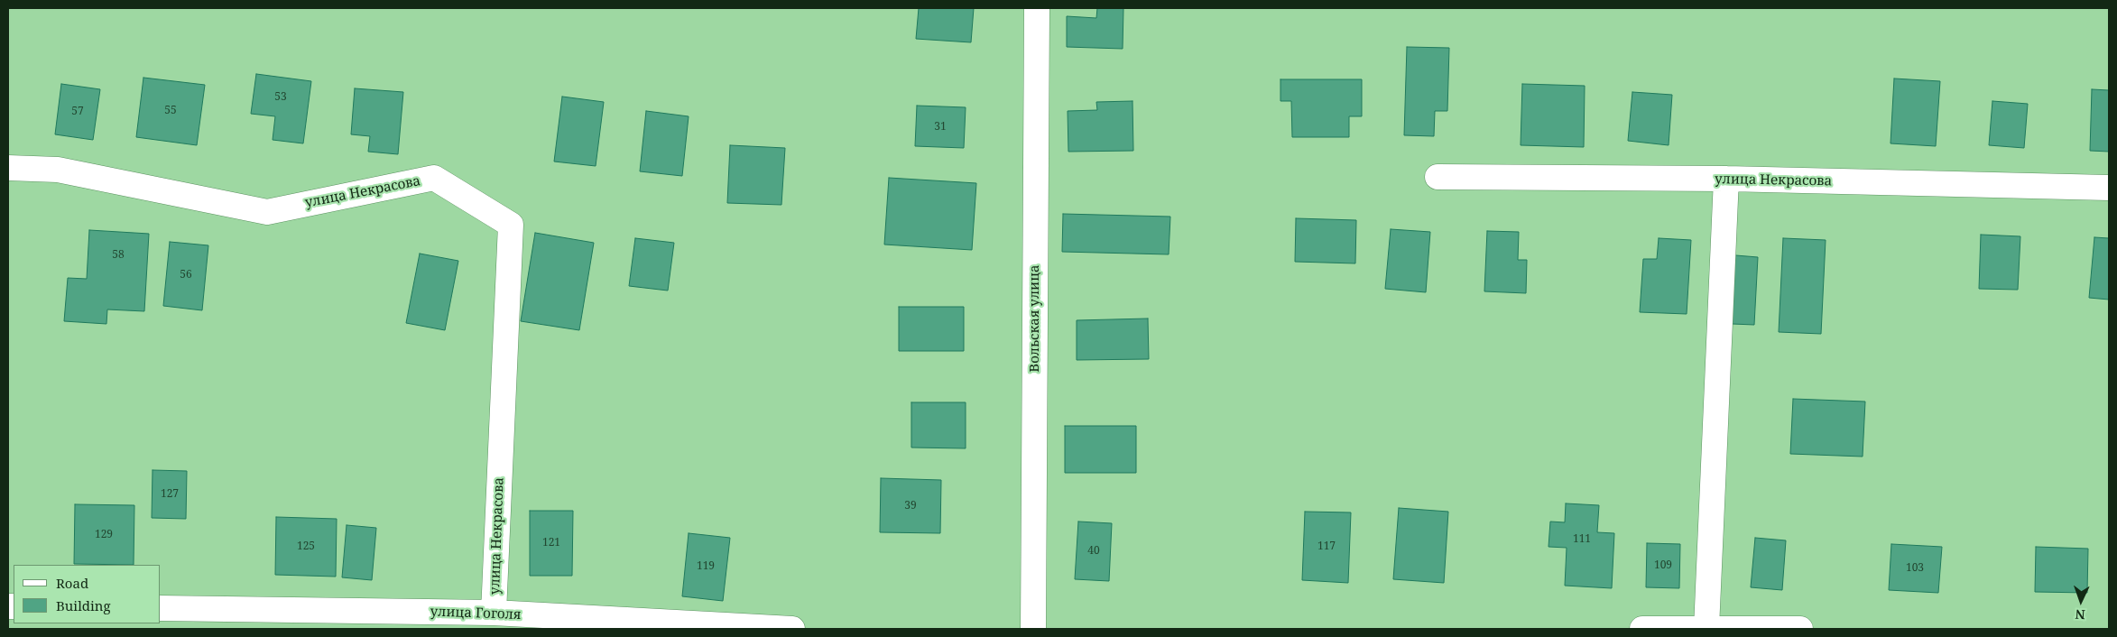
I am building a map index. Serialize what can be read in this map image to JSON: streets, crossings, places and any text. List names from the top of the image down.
{
  "streets": {
    "street": ["улица Некрасова", "Вольская улица", "улица Гоголя"]
  },
  "crossings": [
    ["улица Некрасова", "улица Гоголя"]
  ],
  "house_numbers": [
    "53",
    "55",
    "57",
    "31",
    "58",
    "56",
    "127",
    "39",
    "129",
    "111",
    "121",
    "125",
    "117",
    "40",
    "109",
    "119",
    "103"
  ],
  "legend": ["Road", "Building"],
  "north": "bottom"
}
